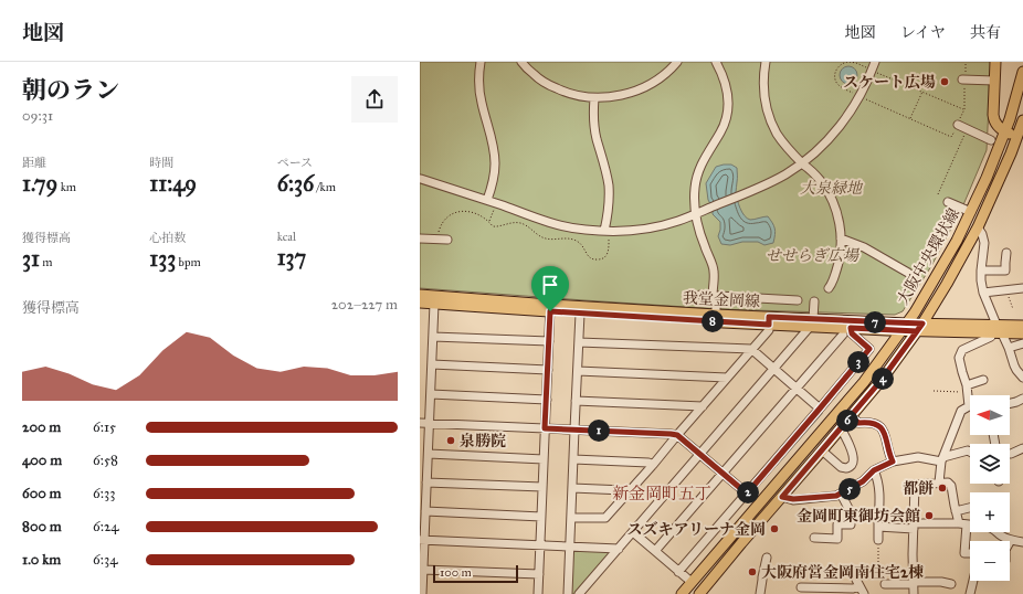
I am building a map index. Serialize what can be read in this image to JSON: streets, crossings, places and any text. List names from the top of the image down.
{
  "streets": {
    "main road": ["大阪中央環状線", "我堂金岡線"]
  },
  "crossings": [
    ["大阪中央環状線", "我堂金岡線"]
  ],
  "districts": ["新金岡町五丁"],
  "parks": ["大泉緑地", "せせらぎ広場"],
  "places": [
    "スケート広場",
    "泉勝院",
    "都餅",
    "金岡町東御坊会館",
    "スズキアリーナ金岡",
    "大阪府営金岡南住宅2棟"
  ],
  "scale_bar": "100 m",
  "north": "left",
  "page": {
    "header": "地図",
    "nav": ["地図", "レイヤ", "共有"],
    "heading": ["朝のラン", "09:31"],
    "stats": [
      ["距離", "1.79 km"],
      ["時間", "11:49"],
      ["ペース", "6:36 /km"],
      ["獲得標高", "31 m"],
      ["心拍数", "133 bpm"],
      ["kcal", "137"]
    ],
    "chart": ["獲得標高", "202–227 m"],
    "pins": [
      "8",
      "7",
      "3",
      "4",
      "6",
      "1",
      "5",
      "2"
    ],
    "map_buttons": ["+", "−"],
    "list": [
      {
        "name": "200 m",
        "note": "6:15"
      },
      {
        "name": "400 m",
        "note": "6:58"
      },
      {
        "name": "600 m",
        "note": "6:33"
      },
      {
        "name": "800 m",
        "note": "6:24"
      },
      {
        "name": "1.0 km",
        "note": "6:34"
      }
    ],
    "scale": "100 m"
  }
}
